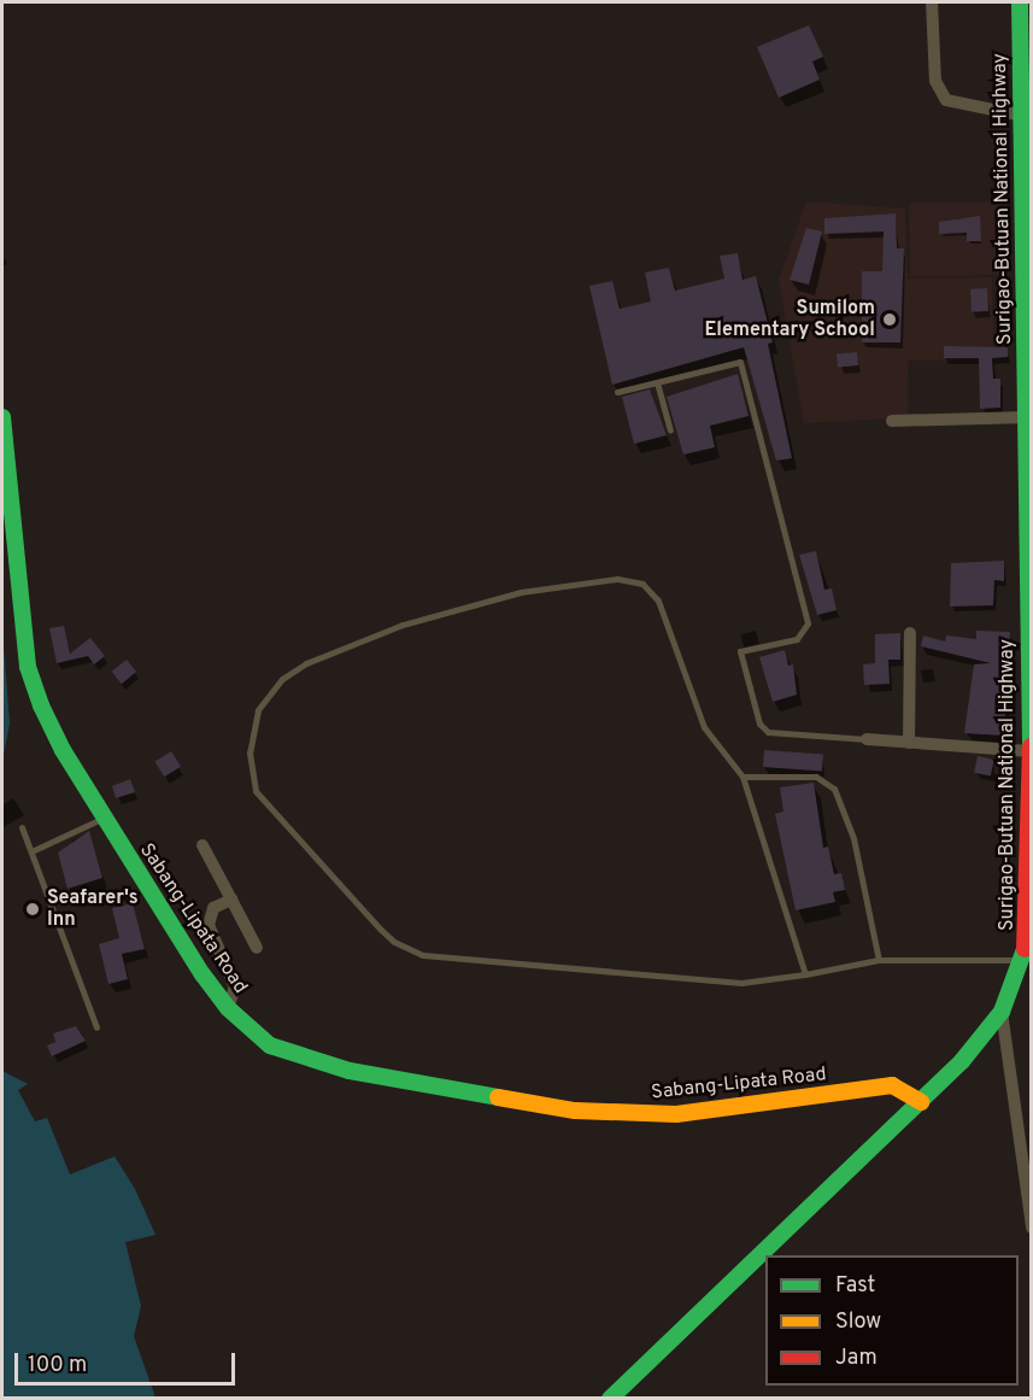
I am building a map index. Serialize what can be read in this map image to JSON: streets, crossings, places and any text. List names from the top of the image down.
{
  "streets": {
    "main road": ["Surigao-Butuan National Highway", "Sabang-Lipata Road"]
  },
  "crossings": [
    ["Surigao-Butuan National Highway", "Sabang-Lipata Road"]
  ],
  "places": ["Sumilom Elementary School", "Seafarer's Inn"],
  "legend": ["Fast", "Slow", "Jam"],
  "scale_bar": "100 m"
}
